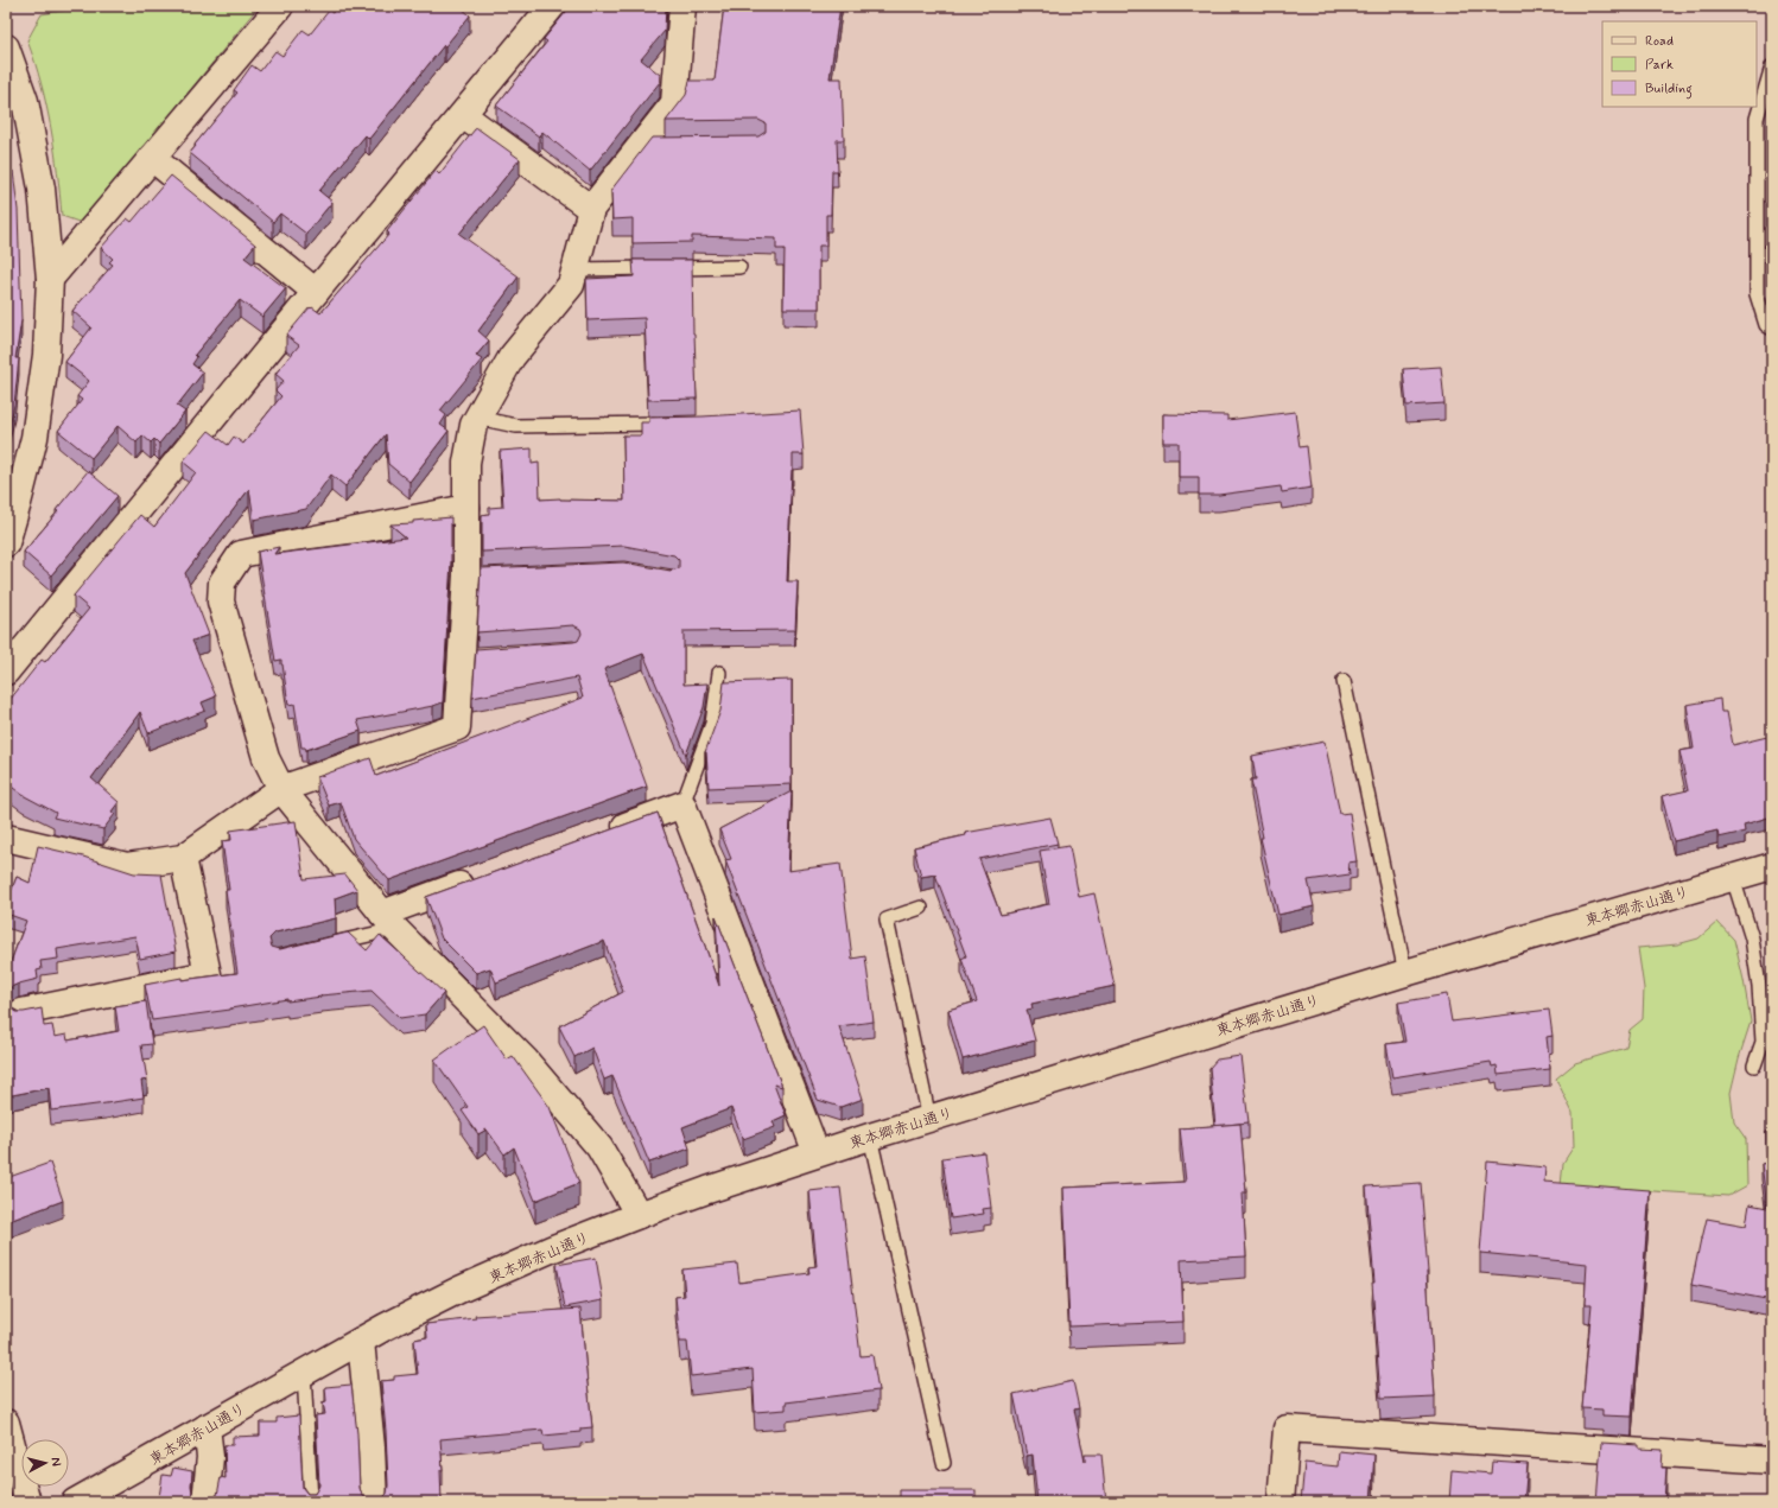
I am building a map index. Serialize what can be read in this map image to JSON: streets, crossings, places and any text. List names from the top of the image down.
{
  "streets": {
    "street": ["東本郷赤山通り"]
  },
  "legend": ["Road", "Park", "Building"],
  "north": "right"
}
